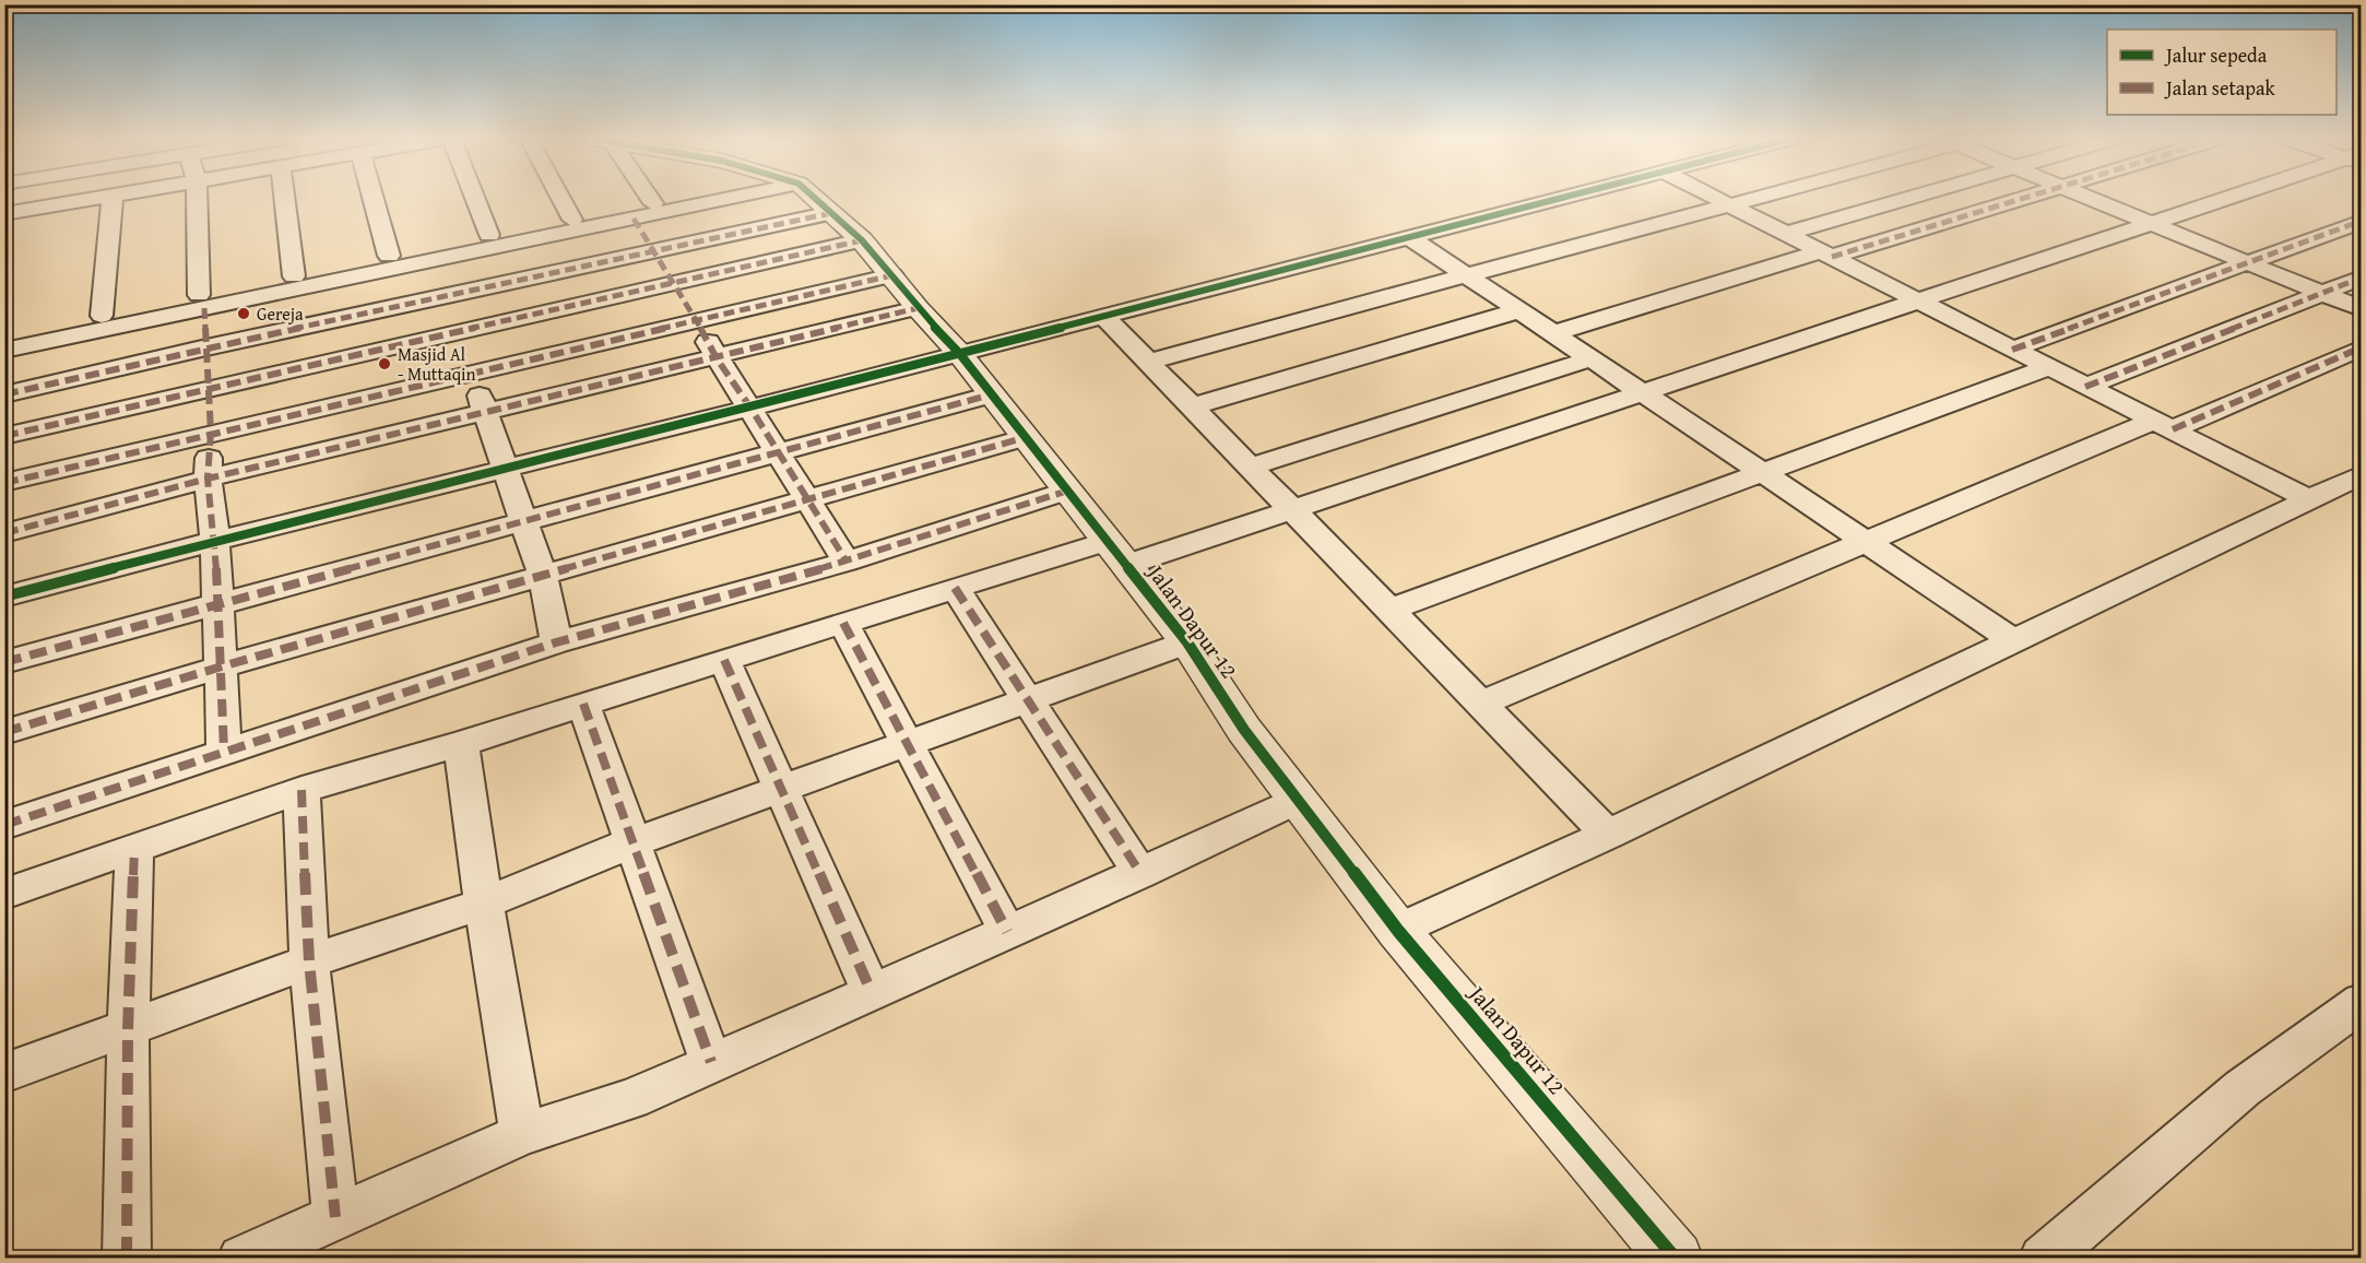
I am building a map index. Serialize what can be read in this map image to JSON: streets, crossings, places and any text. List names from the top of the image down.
{
  "streets": {
    "street": ["Jalan Dapur 12"]
  },
  "places": ["Gereja", "Masjid Al - Muttaqin"],
  "legend": ["Jalur sepeda", "Jalan setapak"]
}
